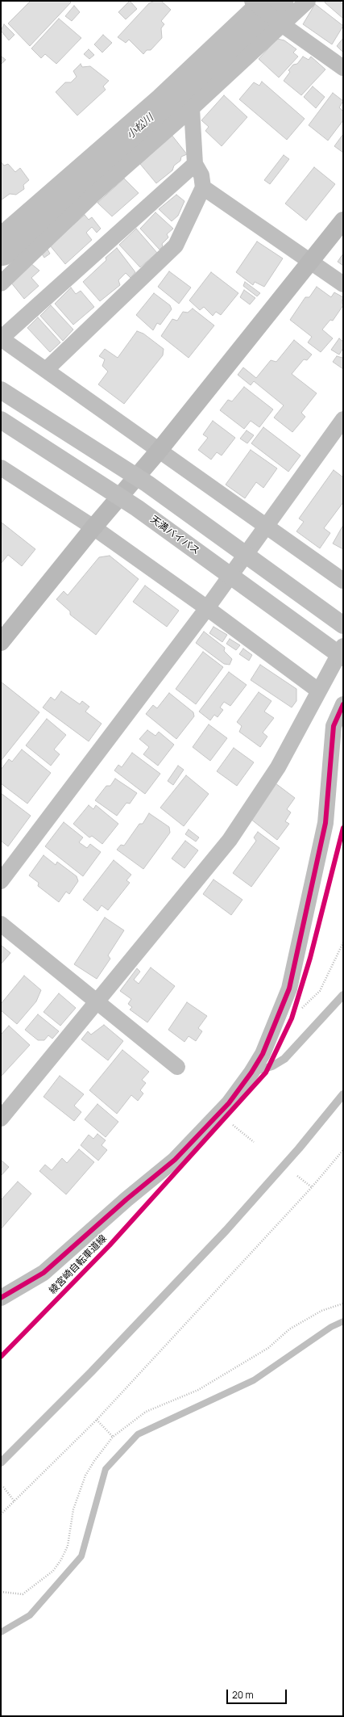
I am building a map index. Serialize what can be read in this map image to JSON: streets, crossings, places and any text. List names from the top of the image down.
{
  "streets": {
    "highway": ["天満バイパス"],
    "cycle path": ["綾宮崎自転車道線"]
  },
  "water": ["小松川"],
  "scale_bar": "20 m"
}
